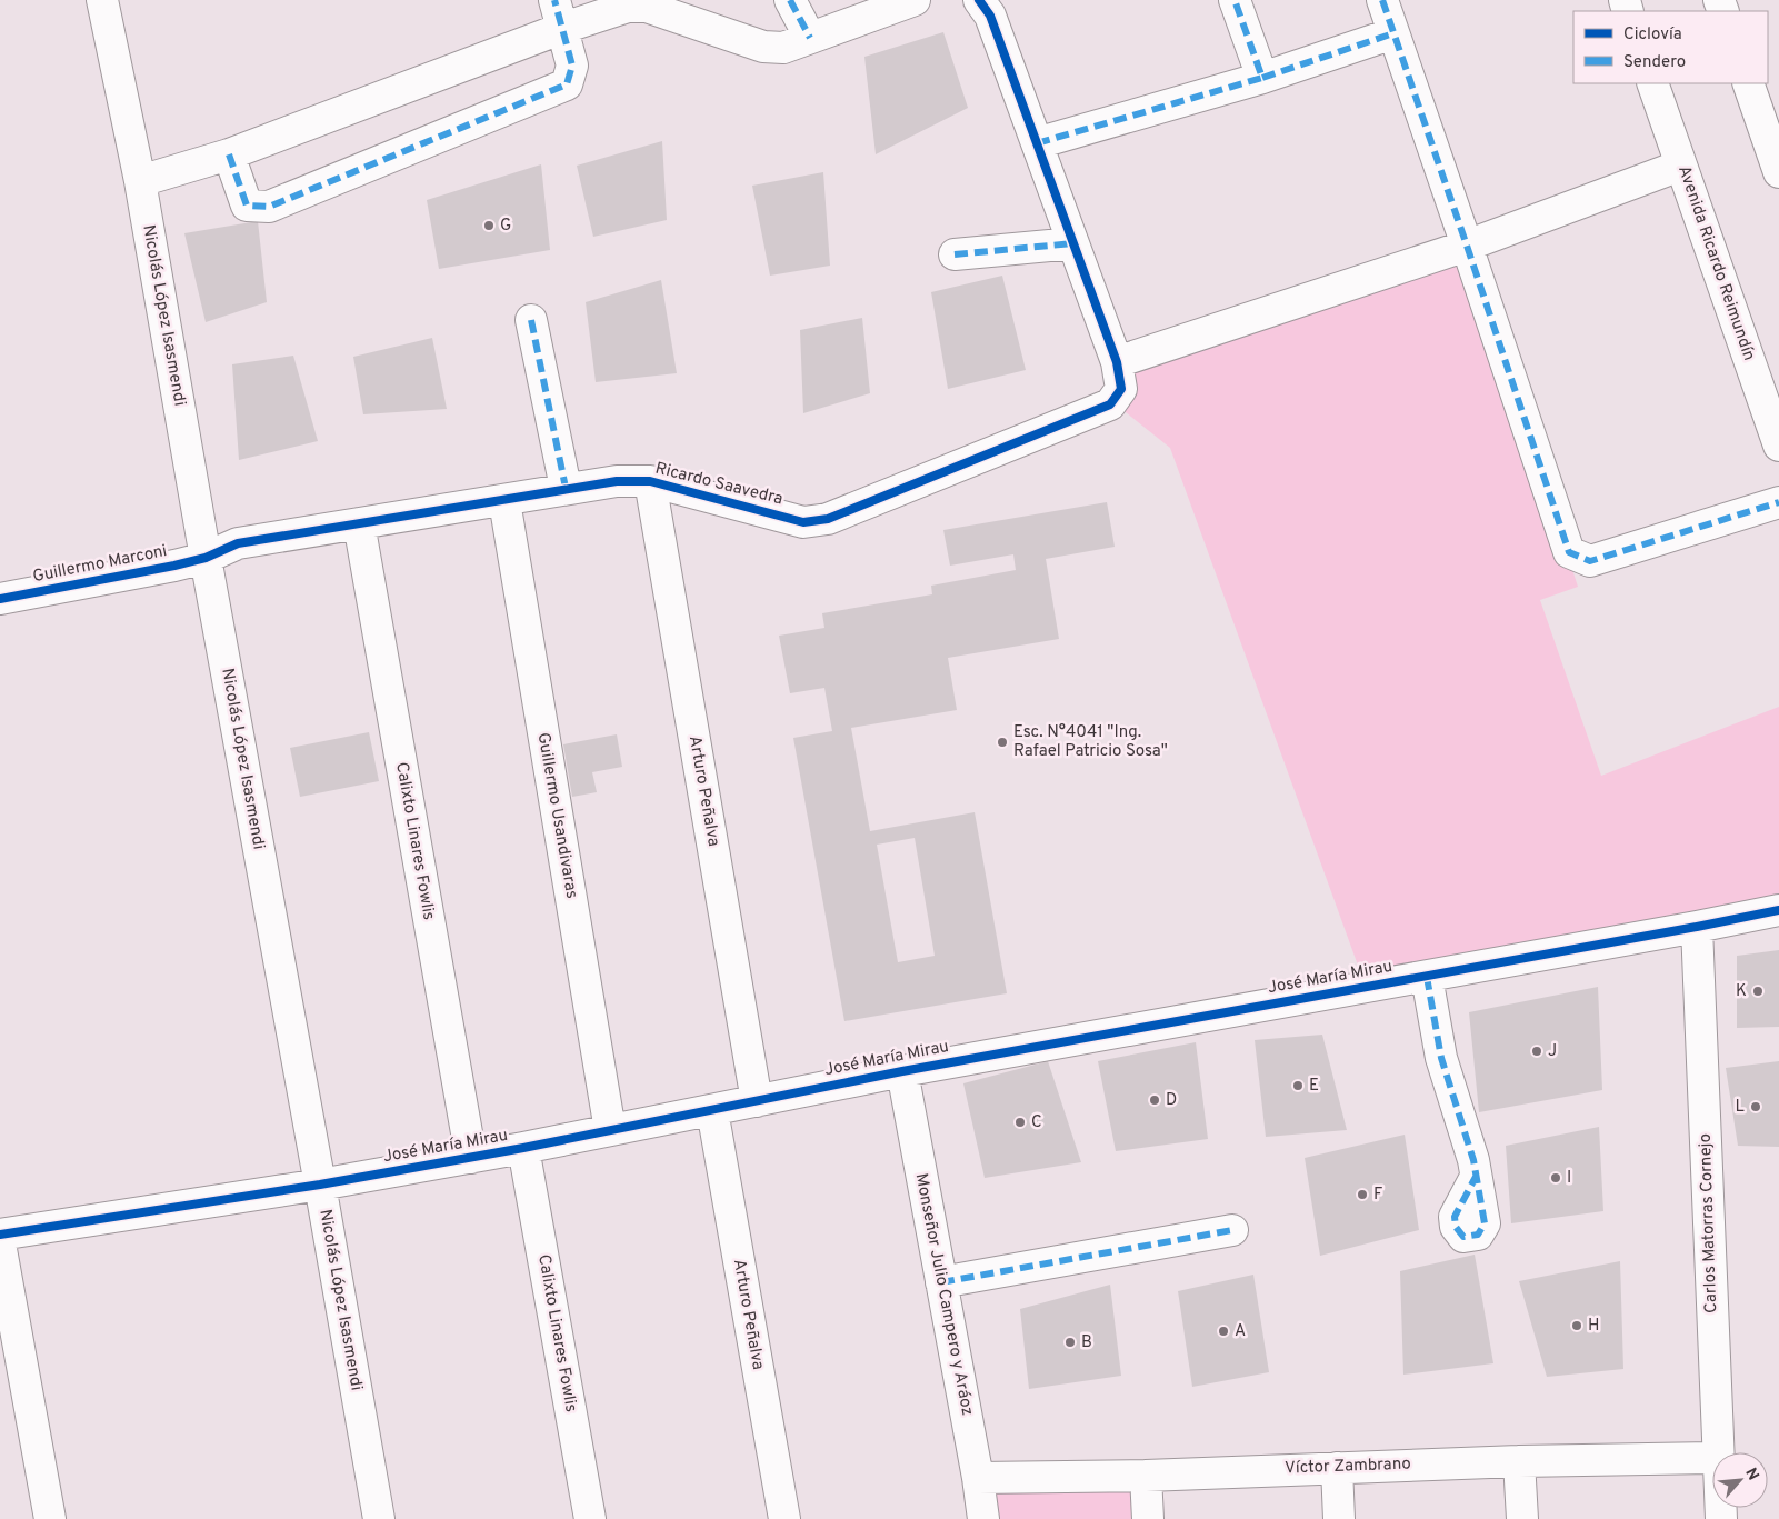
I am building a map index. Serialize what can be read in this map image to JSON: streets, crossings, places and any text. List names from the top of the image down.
{
  "streets": {
    "street": [
      "Avenida Ricardo Reimundín",
      "Nicolás López Isasmendi",
      "Ricardo Saavedra",
      "Guillermo Marconi",
      "Arturo Peñalva",
      "Guillermo Usandivaras",
      "Calixto Linares Fowlis",
      "José María Mirau",
      "Carlos Matorras Cornejo",
      "Monseñor Julio Campero y Aráoz",
      "Víctor Zambrano"
    ]
  },
  "crossings": [
    ["Nicolás López Isasmendi", "Ricardo Saavedra"],
    ["Nicolás López Isasmendi", "Guillermo Marconi"],
    ["Nicolás López Isasmendi", "José María Mirau"],
    ["Ricardo Saavedra", "Guillermo Marconi"],
    ["Ricardo Saavedra", "Arturo Peñalva"],
    ["Ricardo Saavedra", "Guillermo Usandivaras"],
    ["Ricardo Saavedra", "Calixto Linares Fowlis"],
    ["Arturo Peñalva", "José María Mirau"],
    ["Guillermo Usandivaras", "José María Mirau"],
    ["Calixto Linares Fowlis", "José María Mirau"],
    ["José María Mirau", "Carlos Matorras Cornejo"],
    ["José María Mirau", "Monseñor Julio Campero y Aráoz"],
    ["Monseñor Julio Campero y Aráoz", "Víctor Zambrano"]
  ],
  "places": [
    "G",
    "Esc. N°4041 \"Ing. Rafael Patricio Sosa\"",
    "K",
    "J",
    "E",
    "D",
    "L",
    "C",
    "I",
    "F",
    "H",
    "A",
    "B"
  ],
  "legend": ["Ciclovía", "Sendero"],
  "north": "top right"
}
